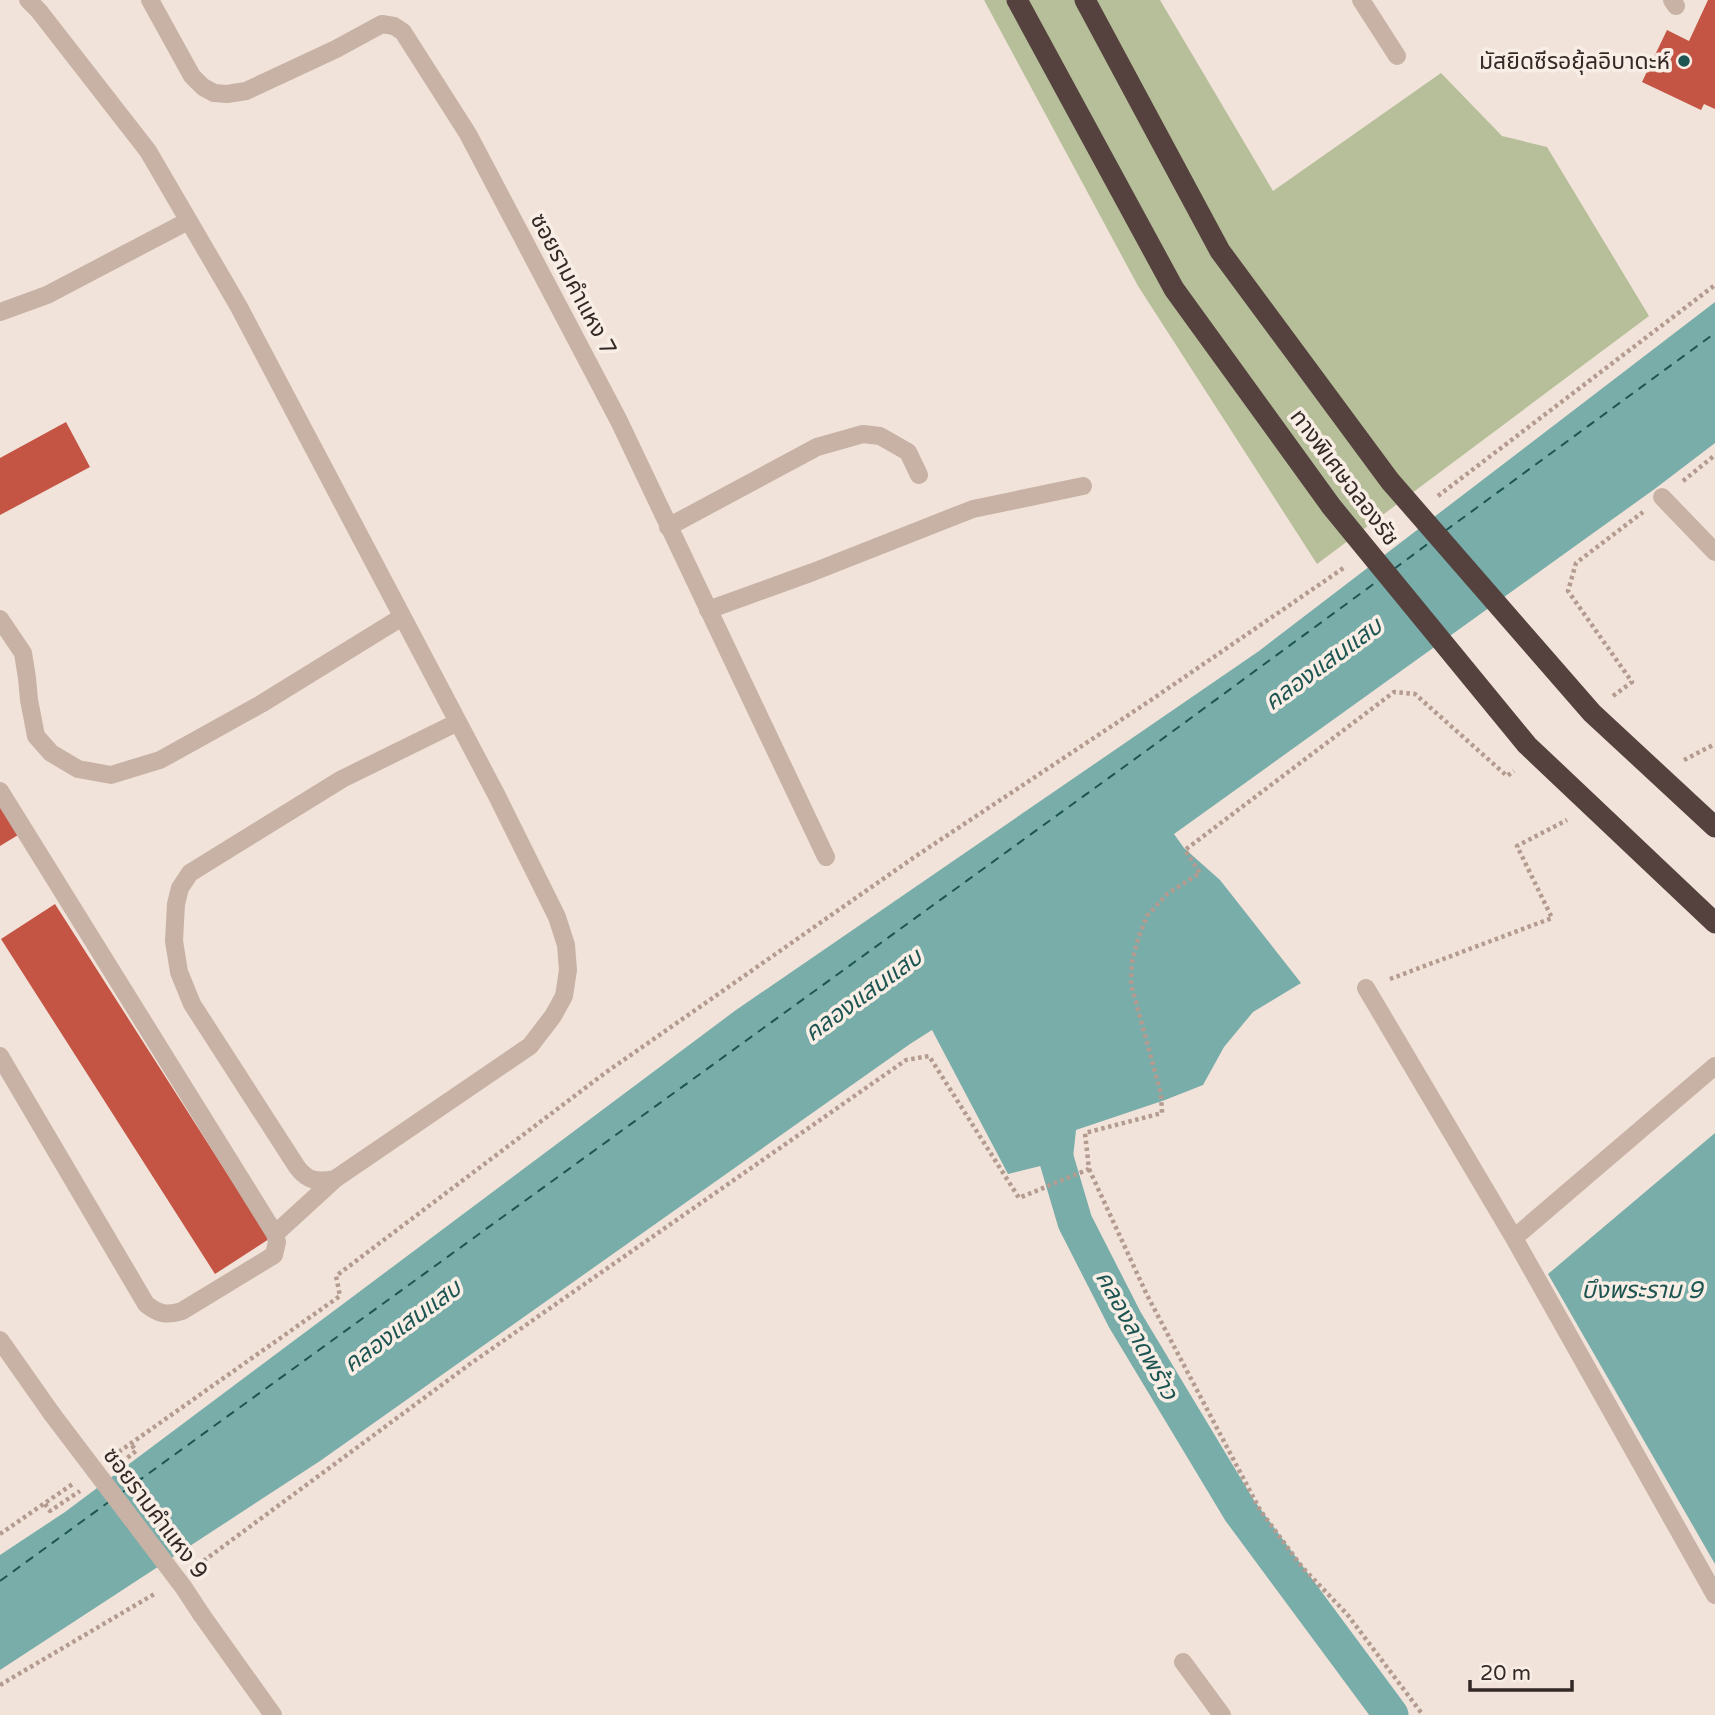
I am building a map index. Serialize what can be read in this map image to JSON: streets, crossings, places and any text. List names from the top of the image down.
{
  "streets": {
    "highway": ["ทางพิเศษฉลองรัช"],
    "street": ["ซอยรามคำแหง 7", "ซอยรามคำแหง 9"]
  },
  "water": ["คลองแสนแสบ", "บึงพระราม 9", "คลองลาดพร้าว"],
  "places": ["มัสยิดซีรอยุ้ลอิบาดะห์"],
  "scale_bar": "20 m"
}
